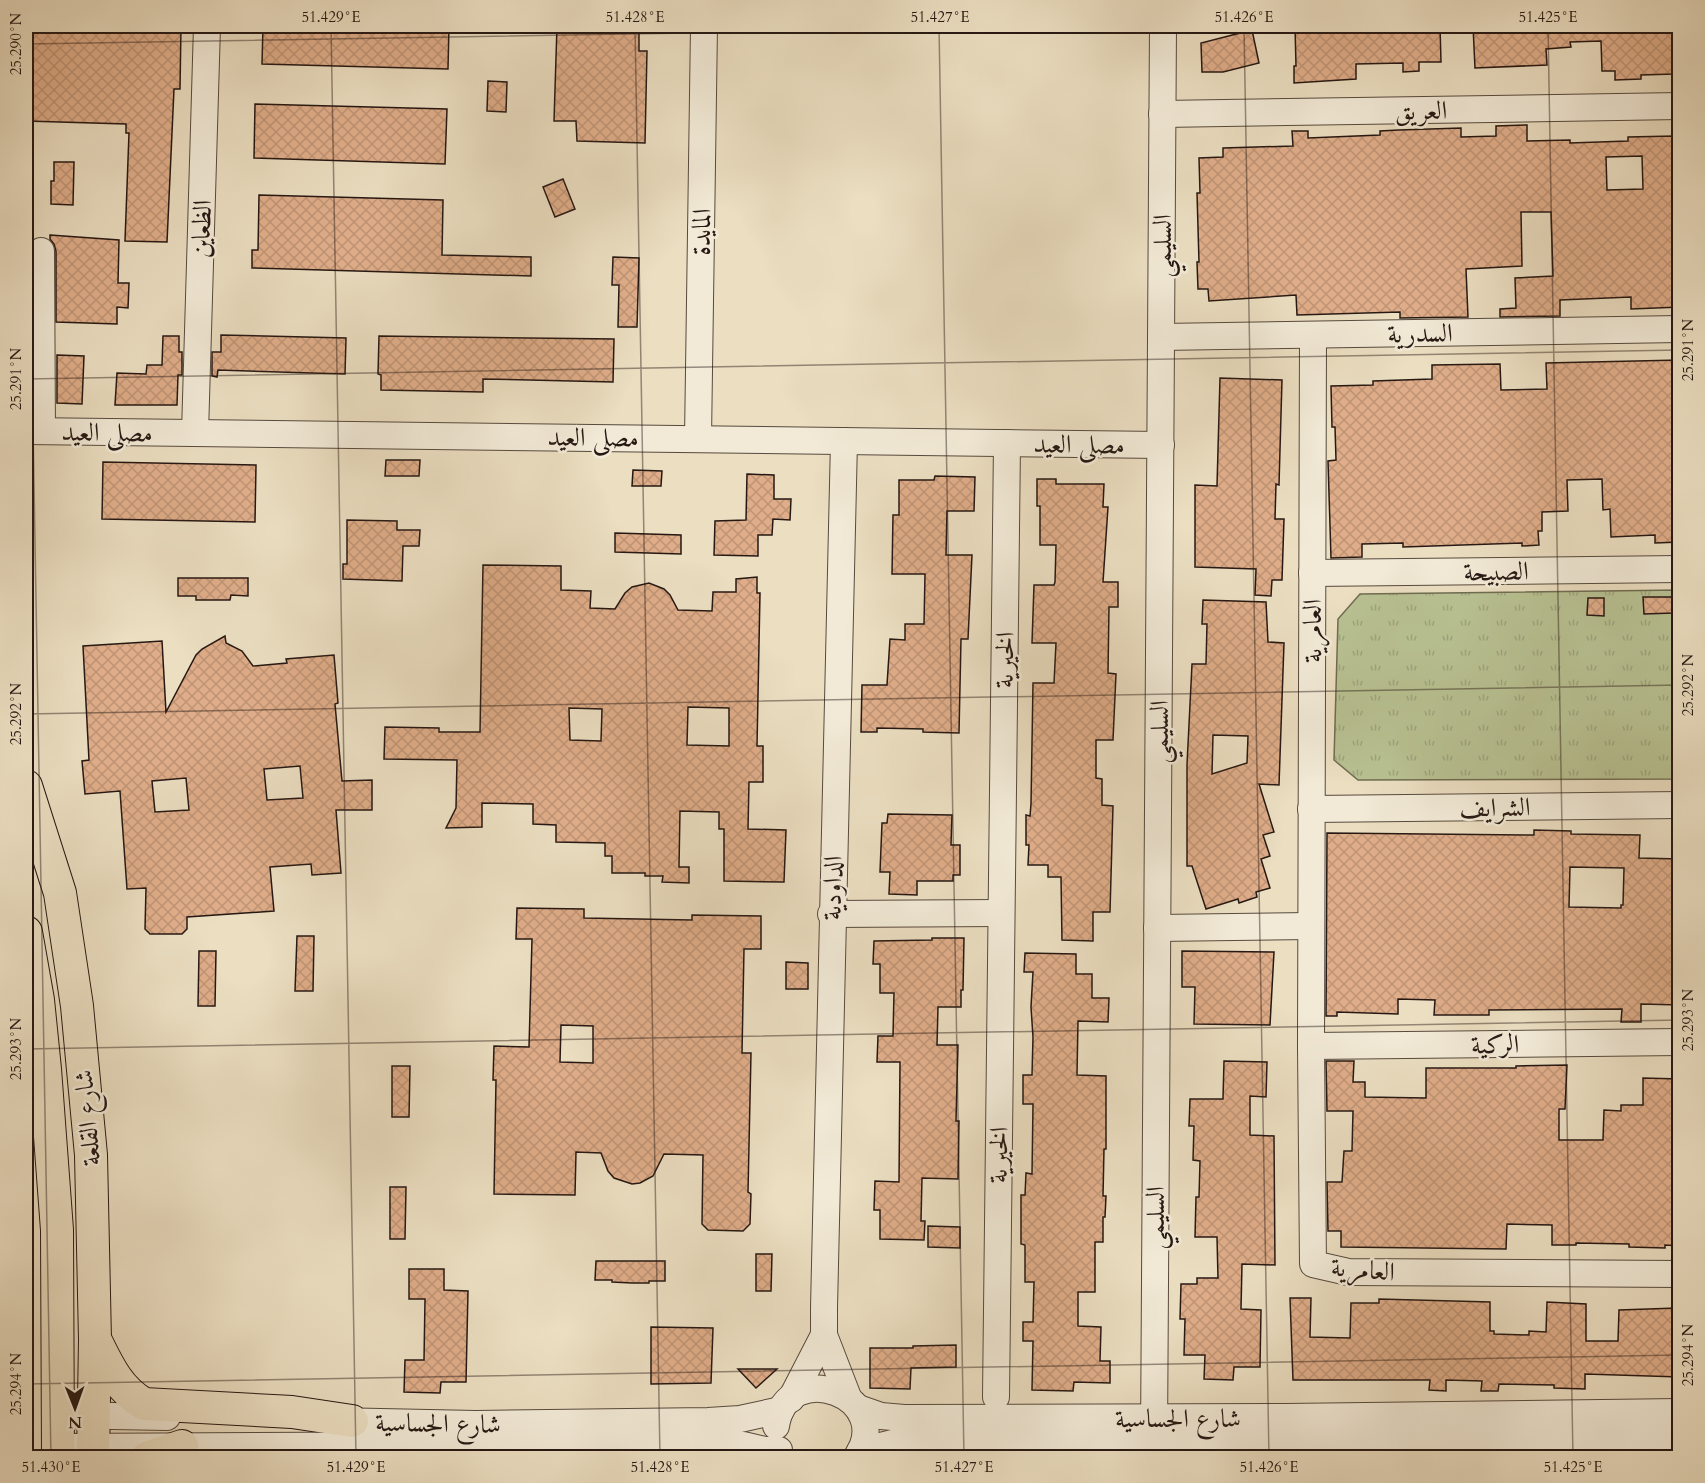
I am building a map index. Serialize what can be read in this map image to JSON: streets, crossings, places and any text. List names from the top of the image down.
{
  "streets": {
    "main road": ["شارع القلعة"],
    "street": [
      "العريق",
      "الظعاين",
      "المايدة",
      "السليمي",
      "السدرية",
      "مصلى العيد",
      "الصبيحة",
      "العامرية",
      "الخيرية",
      "الشرايف",
      "الداودية",
      "الركية",
      "شارع الجساسية"
    ]
  },
  "crossings": [
    ["العريق", "السليمي"],
    ["الظعاين", "مصلى العيد"],
    ["المايدة", "مصلى العيد"],
    ["السليمي", "السدرية"],
    ["السليمي", "مصلى العيد"],
    ["السليمي", "شارع الجساسية"],
    ["السدرية", "العامرية"],
    ["مصلى العيد", "الخيرية"],
    ["مصلى العيد", "الداودية"],
    ["الصبيحة", "العامرية"],
    ["العامرية", "الشرايف"],
    ["العامرية", "الركية"],
    ["الداودية", "شارع الجساسية"],
    ["شارع القلعة", "شارع الجساسية"]
  ],
  "north": "bottom",
  "coordinates": [
    "51.429°E",
    "51.428°E",
    "51.427°E",
    "51.426°E",
    "51.425°E",
    "25.290°N",
    "25.291°N",
    "25.292°N",
    "25.293°N",
    "25.294°N",
    "51.430°E"
  ]
}
